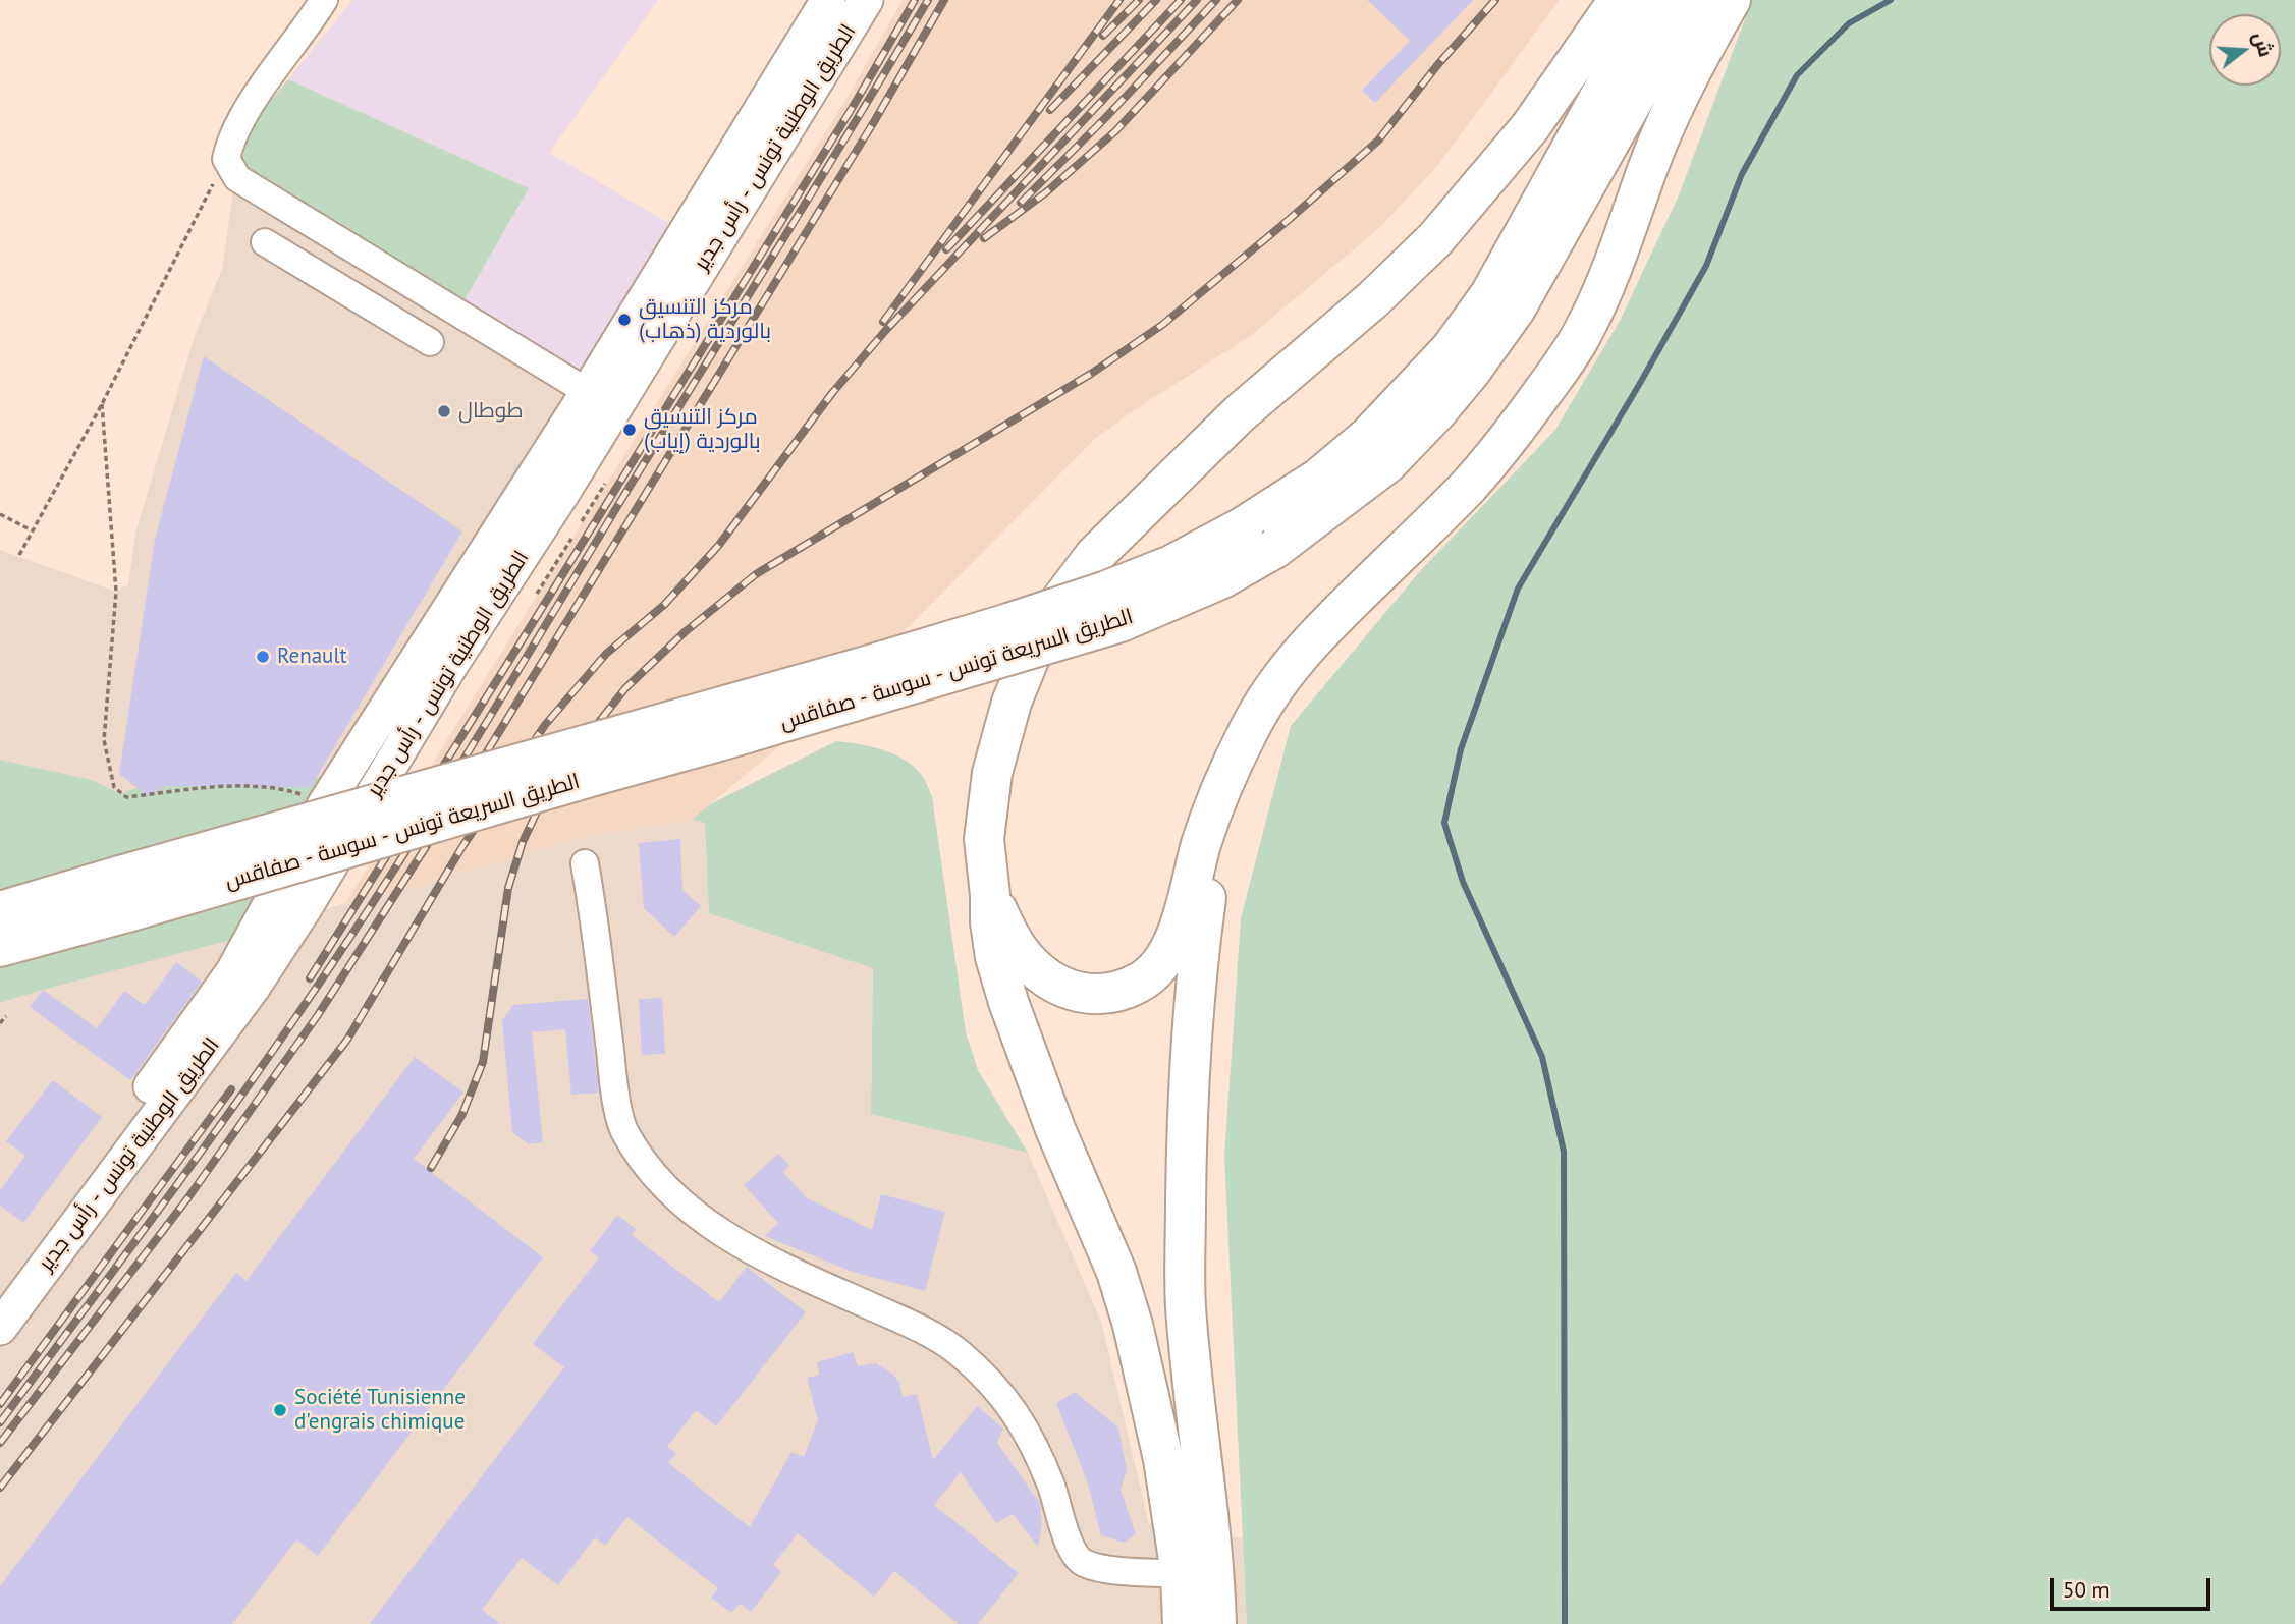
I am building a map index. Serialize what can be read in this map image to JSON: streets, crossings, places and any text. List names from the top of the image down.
{
  "streets": {
    "highway": ["الطريق السريعة تونس - سوسة - صفاقس"],
    "main road": ["الطريق الوطنية تونس - رأس جدير"]
  },
  "places": [
    "مركز التنسيق بالوردية (ذهاب)",
    "طوطال",
    "مركز التنسيق بالوردية (إياب)",
    "Renault",
    "Société Tunisienne d'engrais chimique"
  ],
  "scale_bar": "50 m",
  "north": "right"
}
